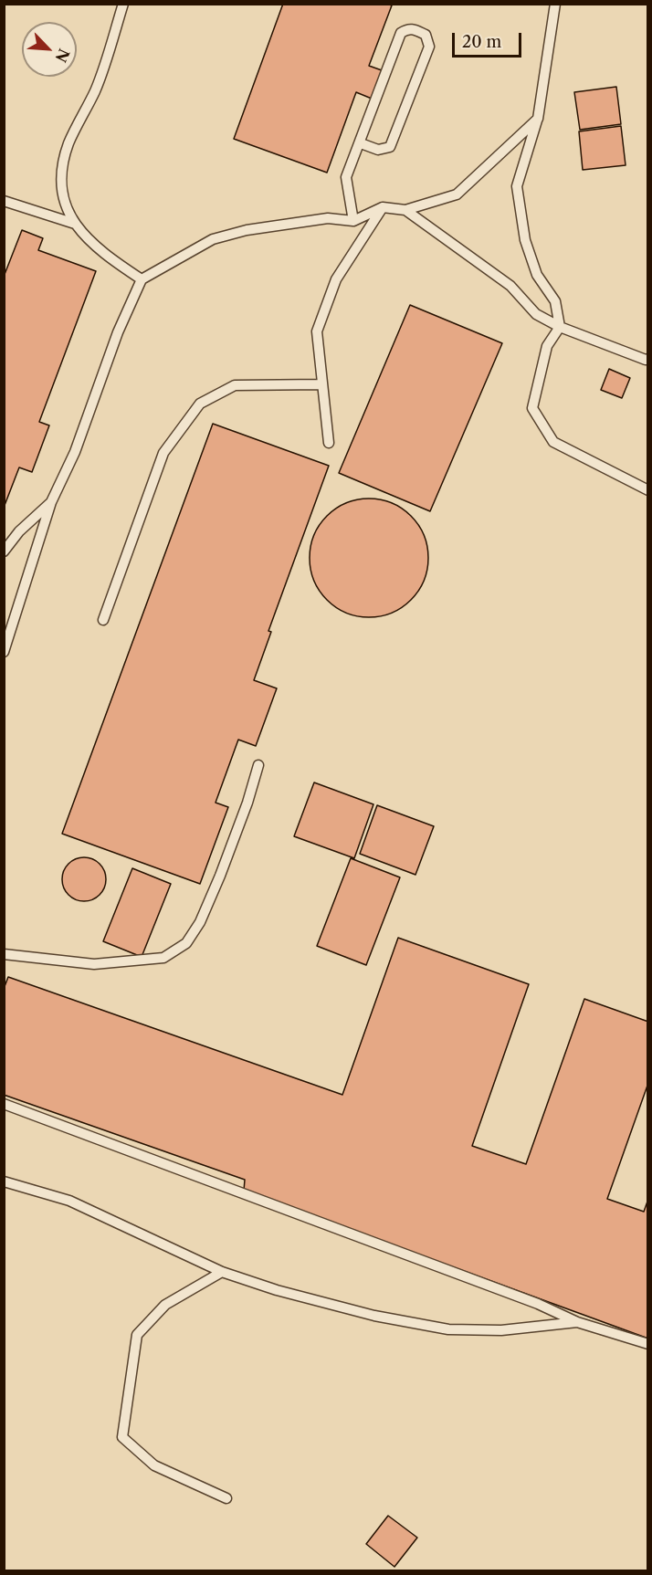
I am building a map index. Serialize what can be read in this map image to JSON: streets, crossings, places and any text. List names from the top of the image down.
{
  "scale_bar": "20 m",
  "north": "bottom right"
}
